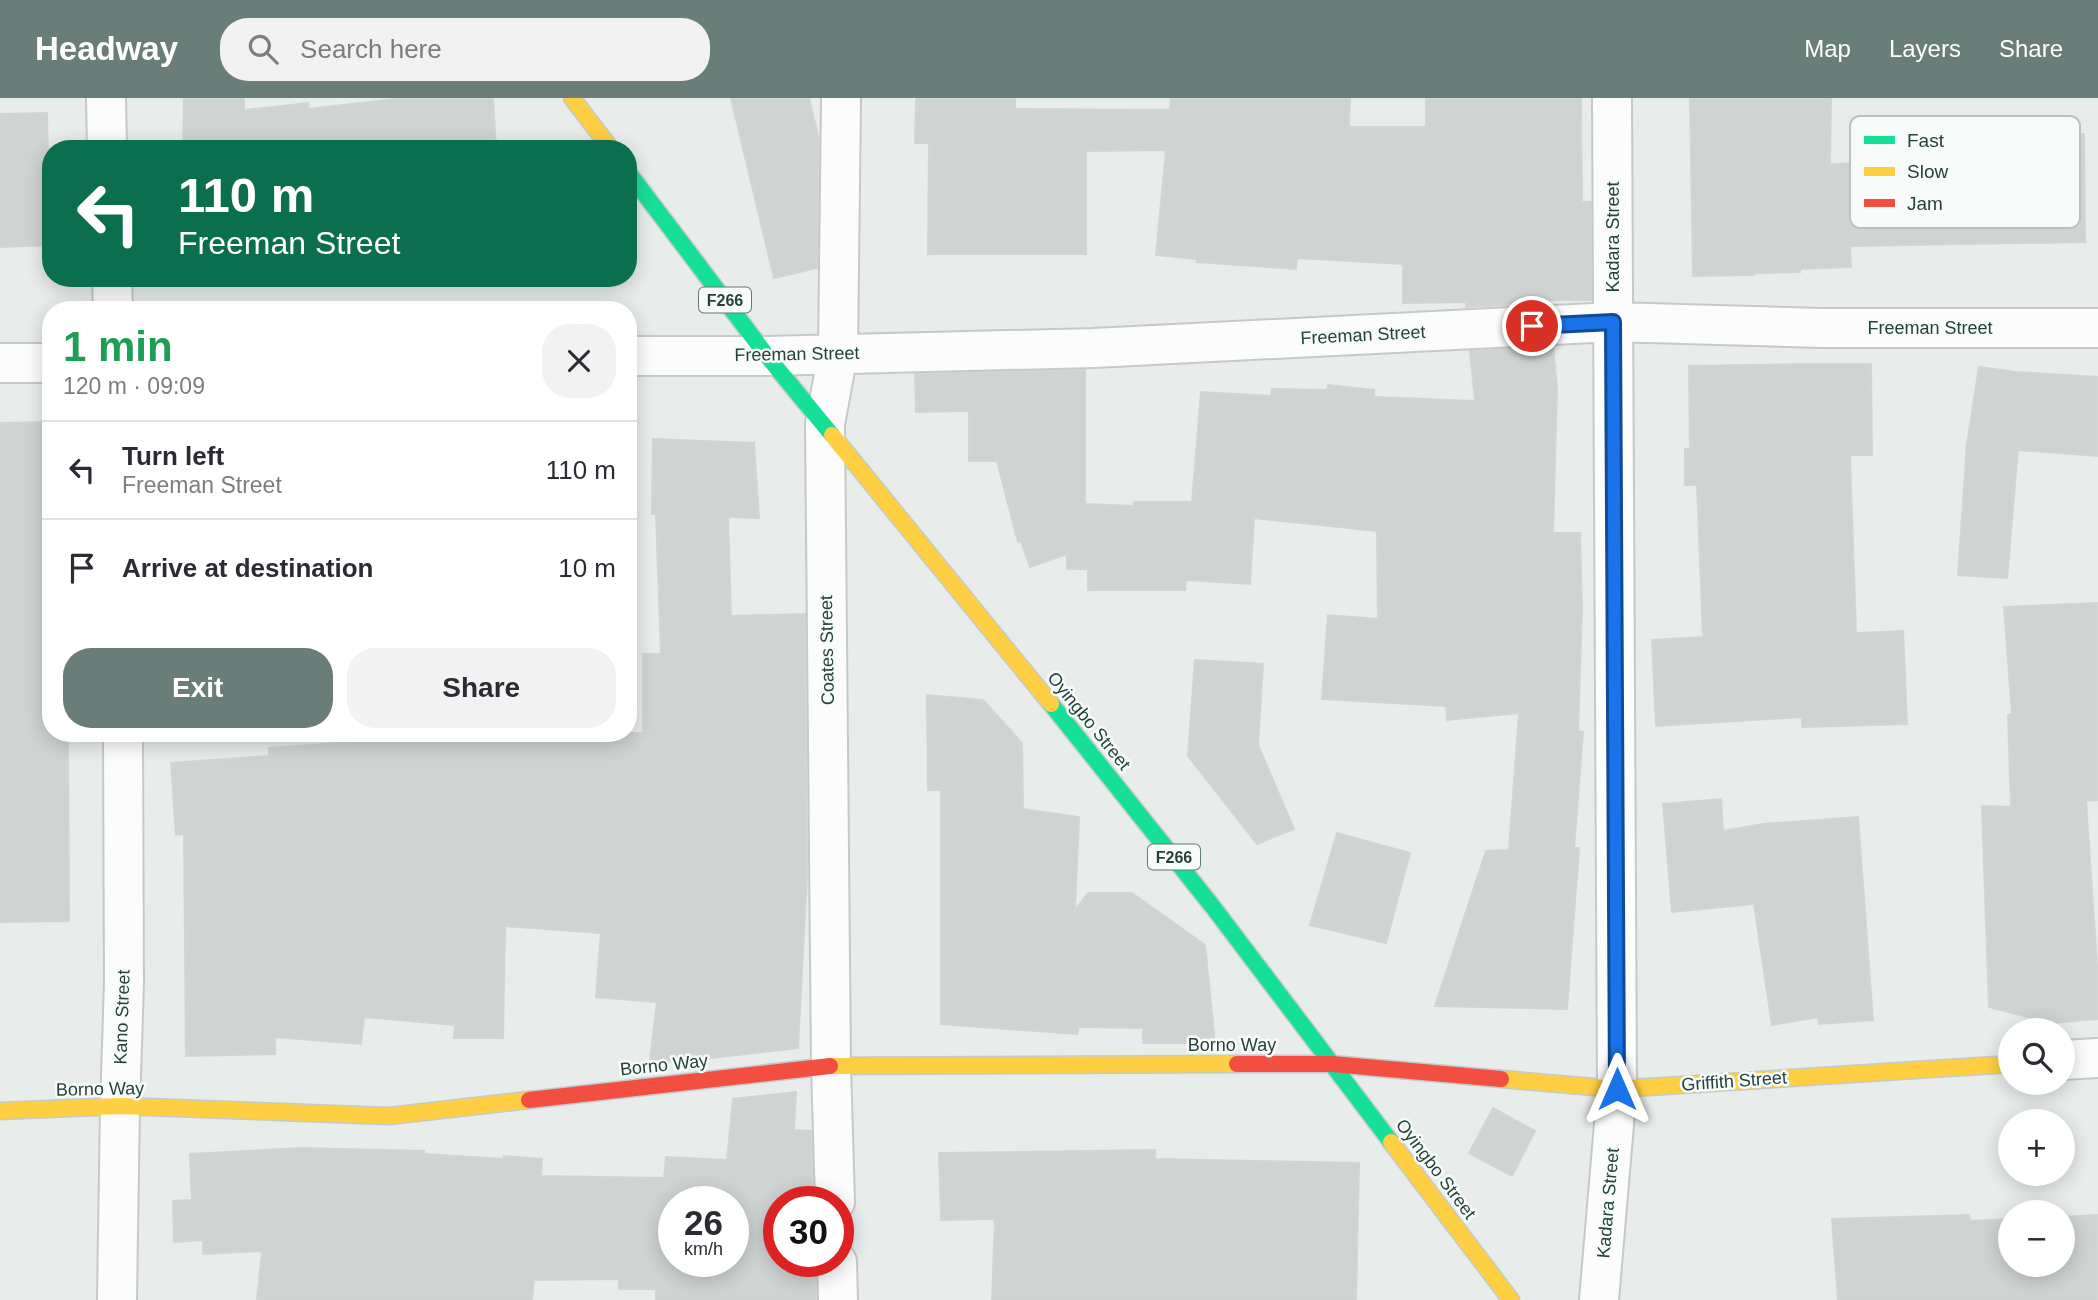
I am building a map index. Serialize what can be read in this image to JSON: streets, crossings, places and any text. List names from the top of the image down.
{
  "streets": {
    "main road": [
      "F266",
      "Oyingbo Street",
      "Borno Way",
      "Griffith Street"
    ],
    "street": [
      "Kadara Street",
      "Freeman Street",
      "Coates Street",
      "Kano Street"
    ]
  },
  "crossings": [
    ["Kadara Street", "Freeman Street"],
    ["Kadara Street", "Griffith Street"],
    ["Freeman Street", "Coates Street"],
    ["Freeman Street", "Oyingbo Street"],
    ["Coates Street", "Oyingbo Street"],
    ["Coates Street", "Borno Way"],
    ["Oyingbo Street", "Borno Way"],
    ["Oyingbo Street", "Griffith Street"],
    ["Kano Street", "Borno Way"],
    ["Borno Way", "Griffith Street"]
  ],
  "legend": ["Fast", "Slow", "Jam"],
  "page": {
    "header": "Headway",
    "search": "Search here",
    "nav": ["Map", "Layers", "Share"],
    "turn": ["110 m", "Freeman Street"],
    "heading": ["1 min", "120 m · 09:09"],
    "list": [
      {
        "name": "Turn left",
        "note": "Freeman Street",
        "value": "110 m"
      },
      {
        "name": "Arrive at destination",
        "value": "10 m"
      }
    ],
    "buttons": ["Exit", "Share"],
    "map_buttons": ["+", "−"],
    "speed": "26 km/h",
    "limit": "30"
  }
}
